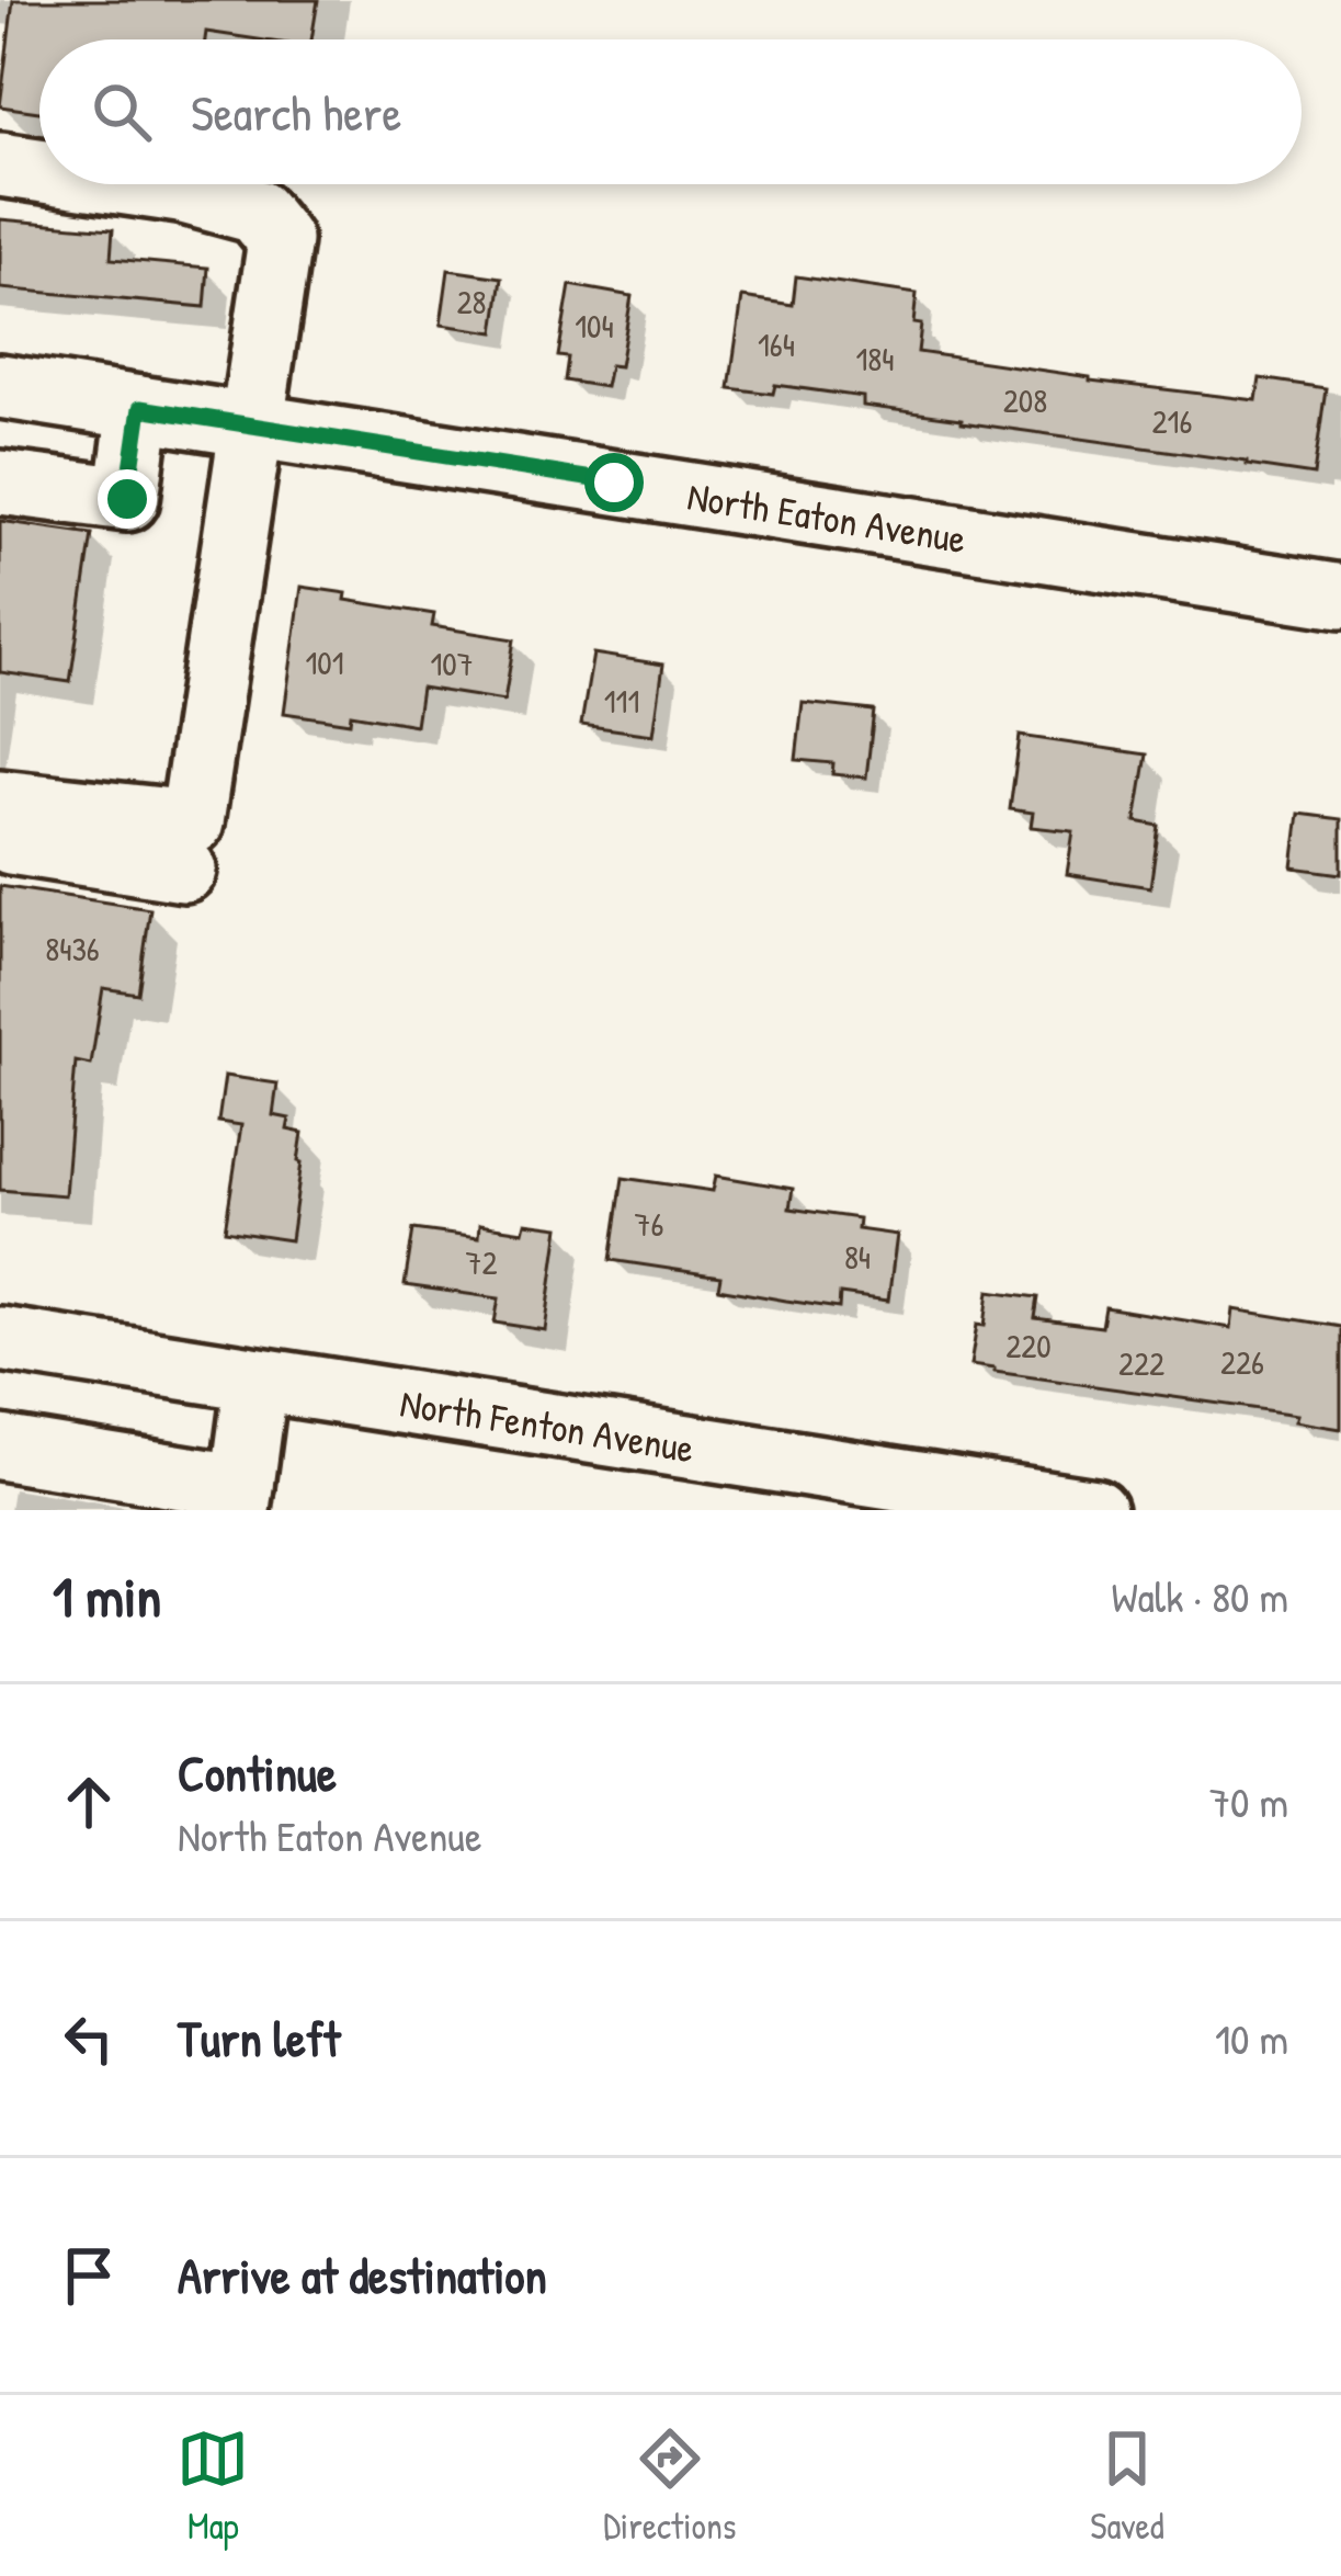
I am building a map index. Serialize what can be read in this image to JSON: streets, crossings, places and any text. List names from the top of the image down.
{
  "streets": {
    "street": ["North Eaton Avenue", "North Fenton Avenue"]
  },
  "house_numbers": [
    "28",
    "104",
    "164",
    "184",
    "208",
    "216",
    "101",
    "107",
    "111",
    "8436",
    "76",
    "84",
    "72",
    "220",
    "226",
    "222"
  ],
  "page": {
    "search": "Search here",
    "heading": ["1 min", "Walk · 80 m"],
    "list": [
      ["Continue", "North Eaton Avenue", "70 m"],
      ["Turn left", "10 m"],
      "Arrive at destination"
    ],
    "nav": ["Map", "Directions", "Saved"]
  }
}
